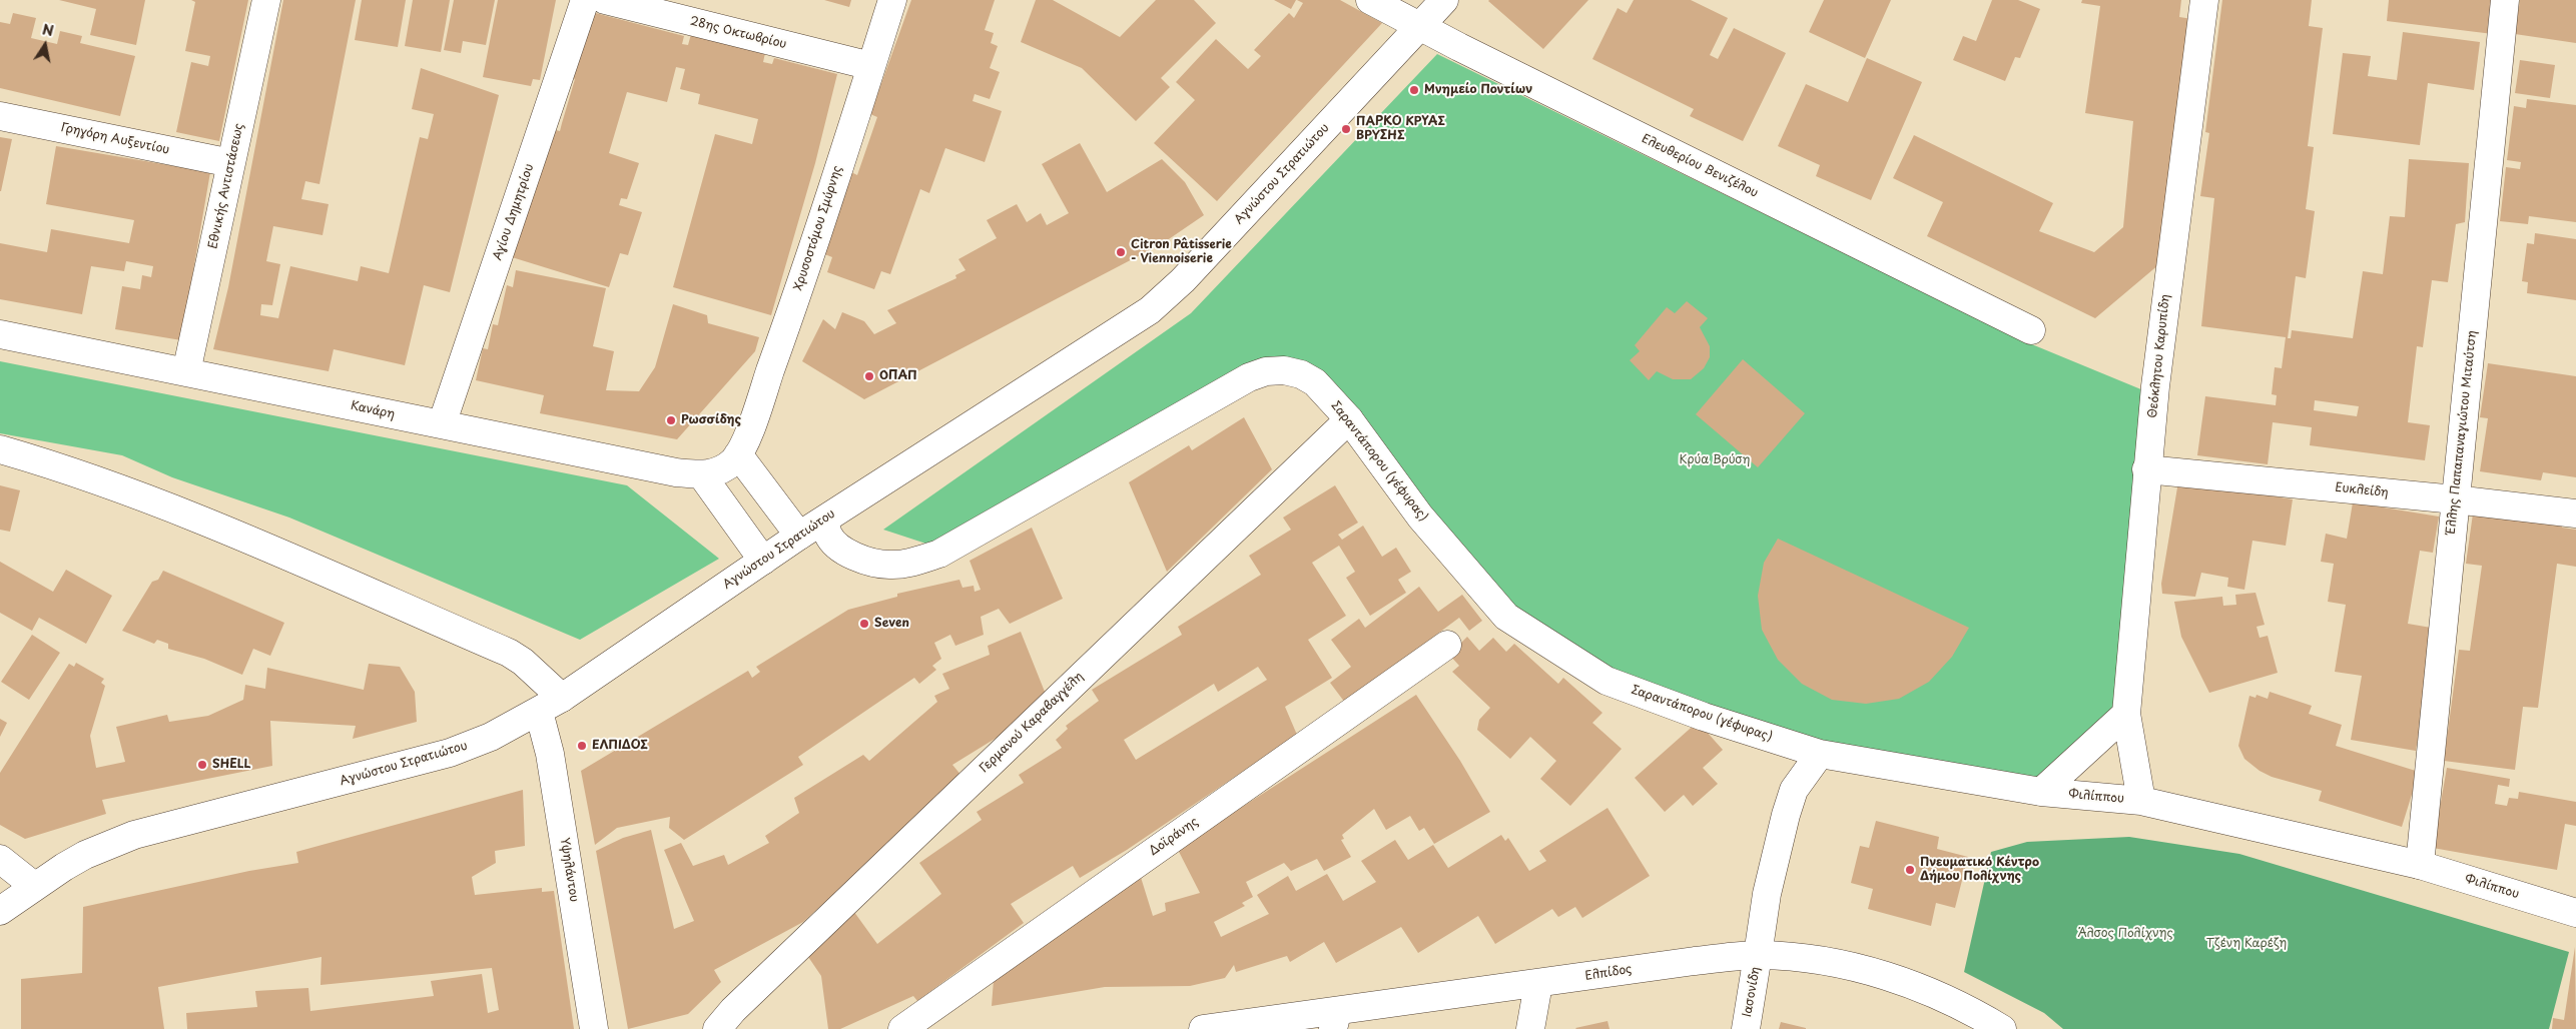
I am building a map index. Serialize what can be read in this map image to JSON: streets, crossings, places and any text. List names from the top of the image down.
{
  "streets": {
    "street": [
      "28ης Οκτωβρίου",
      "Γρηγόρη Αυξεντίου",
      "Ελευθερίου Βενιζέλου",
      "Αγνώστου Στρατιώτου",
      "Εθνικής Αντιστάσεως",
      "Αγίου Δημητρίου",
      "Χρυσοστόμου Σμύρνης",
      "Θεόκλητου Καρυπίδη",
      "Κανάρη",
      "Έλλης Παπαπαναγιώτου Μιταύτση",
      "Σαραντάπορου (γέφυρας)",
      "Ευκλείδη",
      "Γερμανού Καραβαγγέλη",
      "Φιλίππου",
      "Δοϊράνης",
      "Υψηλάντου",
      "Ελπίδος",
      "Ιασoνίδη"
    ]
  },
  "crossings": [
    ["28ης Οκτωβρίου", "Χρυσοστόμου Σμύρνης"],
    ["Γρηγόρη Αυξεντίου", "Εθνικής Αντιστάσεως"],
    ["Ελευθερίου Βενιζέλου", "Αγνώστου Στρατιώτου"],
    ["Αγνώστου Στρατιώτου", "Σαραντάπορου (γέφυρας)"],
    ["Αγνώστου Στρατιώτου", "Υψηλάντου"],
    ["Εθνικής Αντιστάσεως", "Κανάρη"],
    ["Αγίου Δημητρίου", "Κανάρη"],
    ["Χρυσοστόμου Σμύρνης", "Κανάρη"],
    ["Θεόκλητου Καρυπίδη", "Ευκλείδη"],
    ["Θεόκλητου Καρυπίδη", "Φιλίππου"],
    ["Έλλης Παπαπαναγιώτου Μιταύτση", "Ευκλείδη"],
    ["Έλλης Παπαπαναγιώτου Μιταύτση", "Φιλίππου"],
    ["Σαραντάπορου (γέφυρας)", "Γερμανού Καραβαγγέλη"],
    ["Σαραντάπορου (γέφυρας)", "Φιλίππου"],
    ["Ελπίδος", "Ιασoνίδη"]
  ],
  "parks": ["Κρύα Βρύση", "Άλσος Πολίχνης", "Τζένη Καρέζη"],
  "places": [
    "Μνημείο Ποντίων",
    "ΠΑΡΚΟ ΚΡΥΑΣ ΒΡΥΣΗΣ",
    "Citron Pâtisserie - Viennoiserie",
    "ΟΠΑΠ",
    "Ρωσσίδης",
    "Seven",
    "ΕΛΠΙΔΟΣ",
    "SHELL",
    "Πνευματικό Κέντρο Δήμου Πολίχνης"
  ],
  "north": "top"
}
